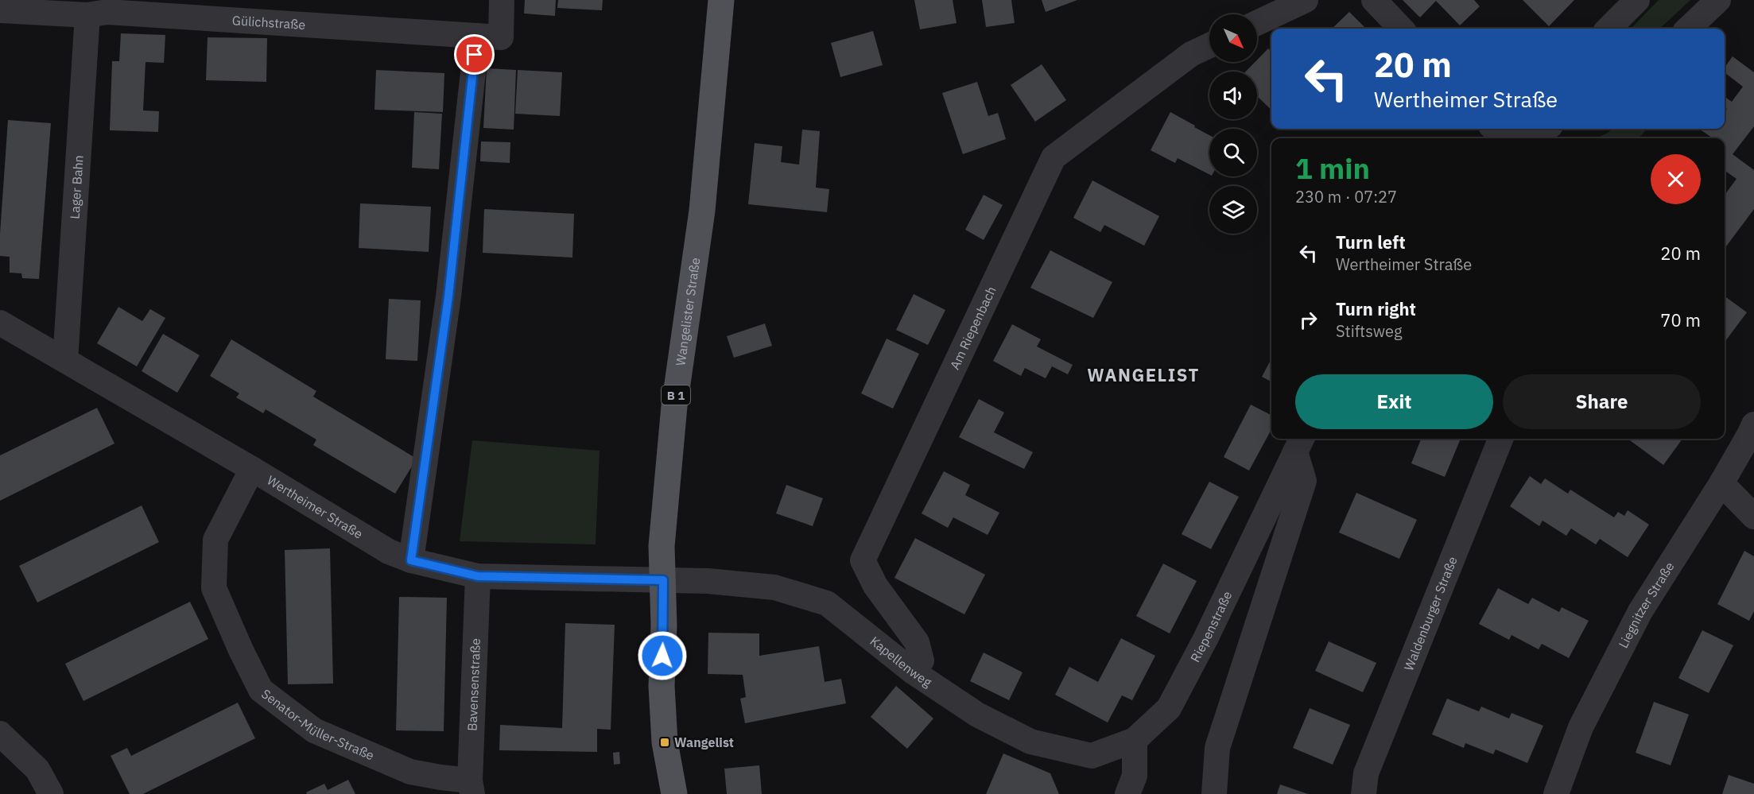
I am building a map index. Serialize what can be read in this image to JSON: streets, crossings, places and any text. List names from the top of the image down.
{
  "streets": {
    "main road": ["Wangelister Straße", "B 1"],
    "street": [
      "Gülichstraße",
      "Lager Bahn",
      "Am Riepenbach",
      "Wertheimer Straße",
      "Liegnitzer Straße",
      "Waldenburger Straße",
      "Riepenstraße",
      "Kapellenweg",
      "Bavensenstraße",
      "Senator-Müller-Straße"
    ]
  },
  "crossings": [
    ["Gülichstraße", "Lager Bahn"],
    ["Lager Bahn", "Wertheimer Straße"],
    ["Wangelister Straße", "Wertheimer Straße"],
    ["Wangelister Straße", "Kapellenweg"],
    ["Am Riepenbach", "Kapellenweg"],
    ["Wertheimer Straße", "Kapellenweg"],
    ["Wertheimer Straße", "Bavensenstraße"],
    ["Wertheimer Straße", "Senator-Müller-Straße"],
    ["Riepenstraße", "Kapellenweg"],
    ["Bavensenstraße", "Senator-Müller-Straße"]
  ],
  "districts": ["WANGELIST"],
  "places": {
    "transit": ["Wangelist"]
  },
  "north": "bottom right",
  "page": {
    "turn": ["20 m", "Wertheimer Straße"],
    "heading": ["1 min", "230 m · 07:27"],
    "list": [
      {
        "name": "Turn left",
        "note": "Wertheimer Straße",
        "value": "20 m"
      },
      {
        "name": "Turn right",
        "note": "Stiftsweg",
        "value": "70 m"
      }
    ],
    "buttons": ["Exit", "Share"]
  }
}
